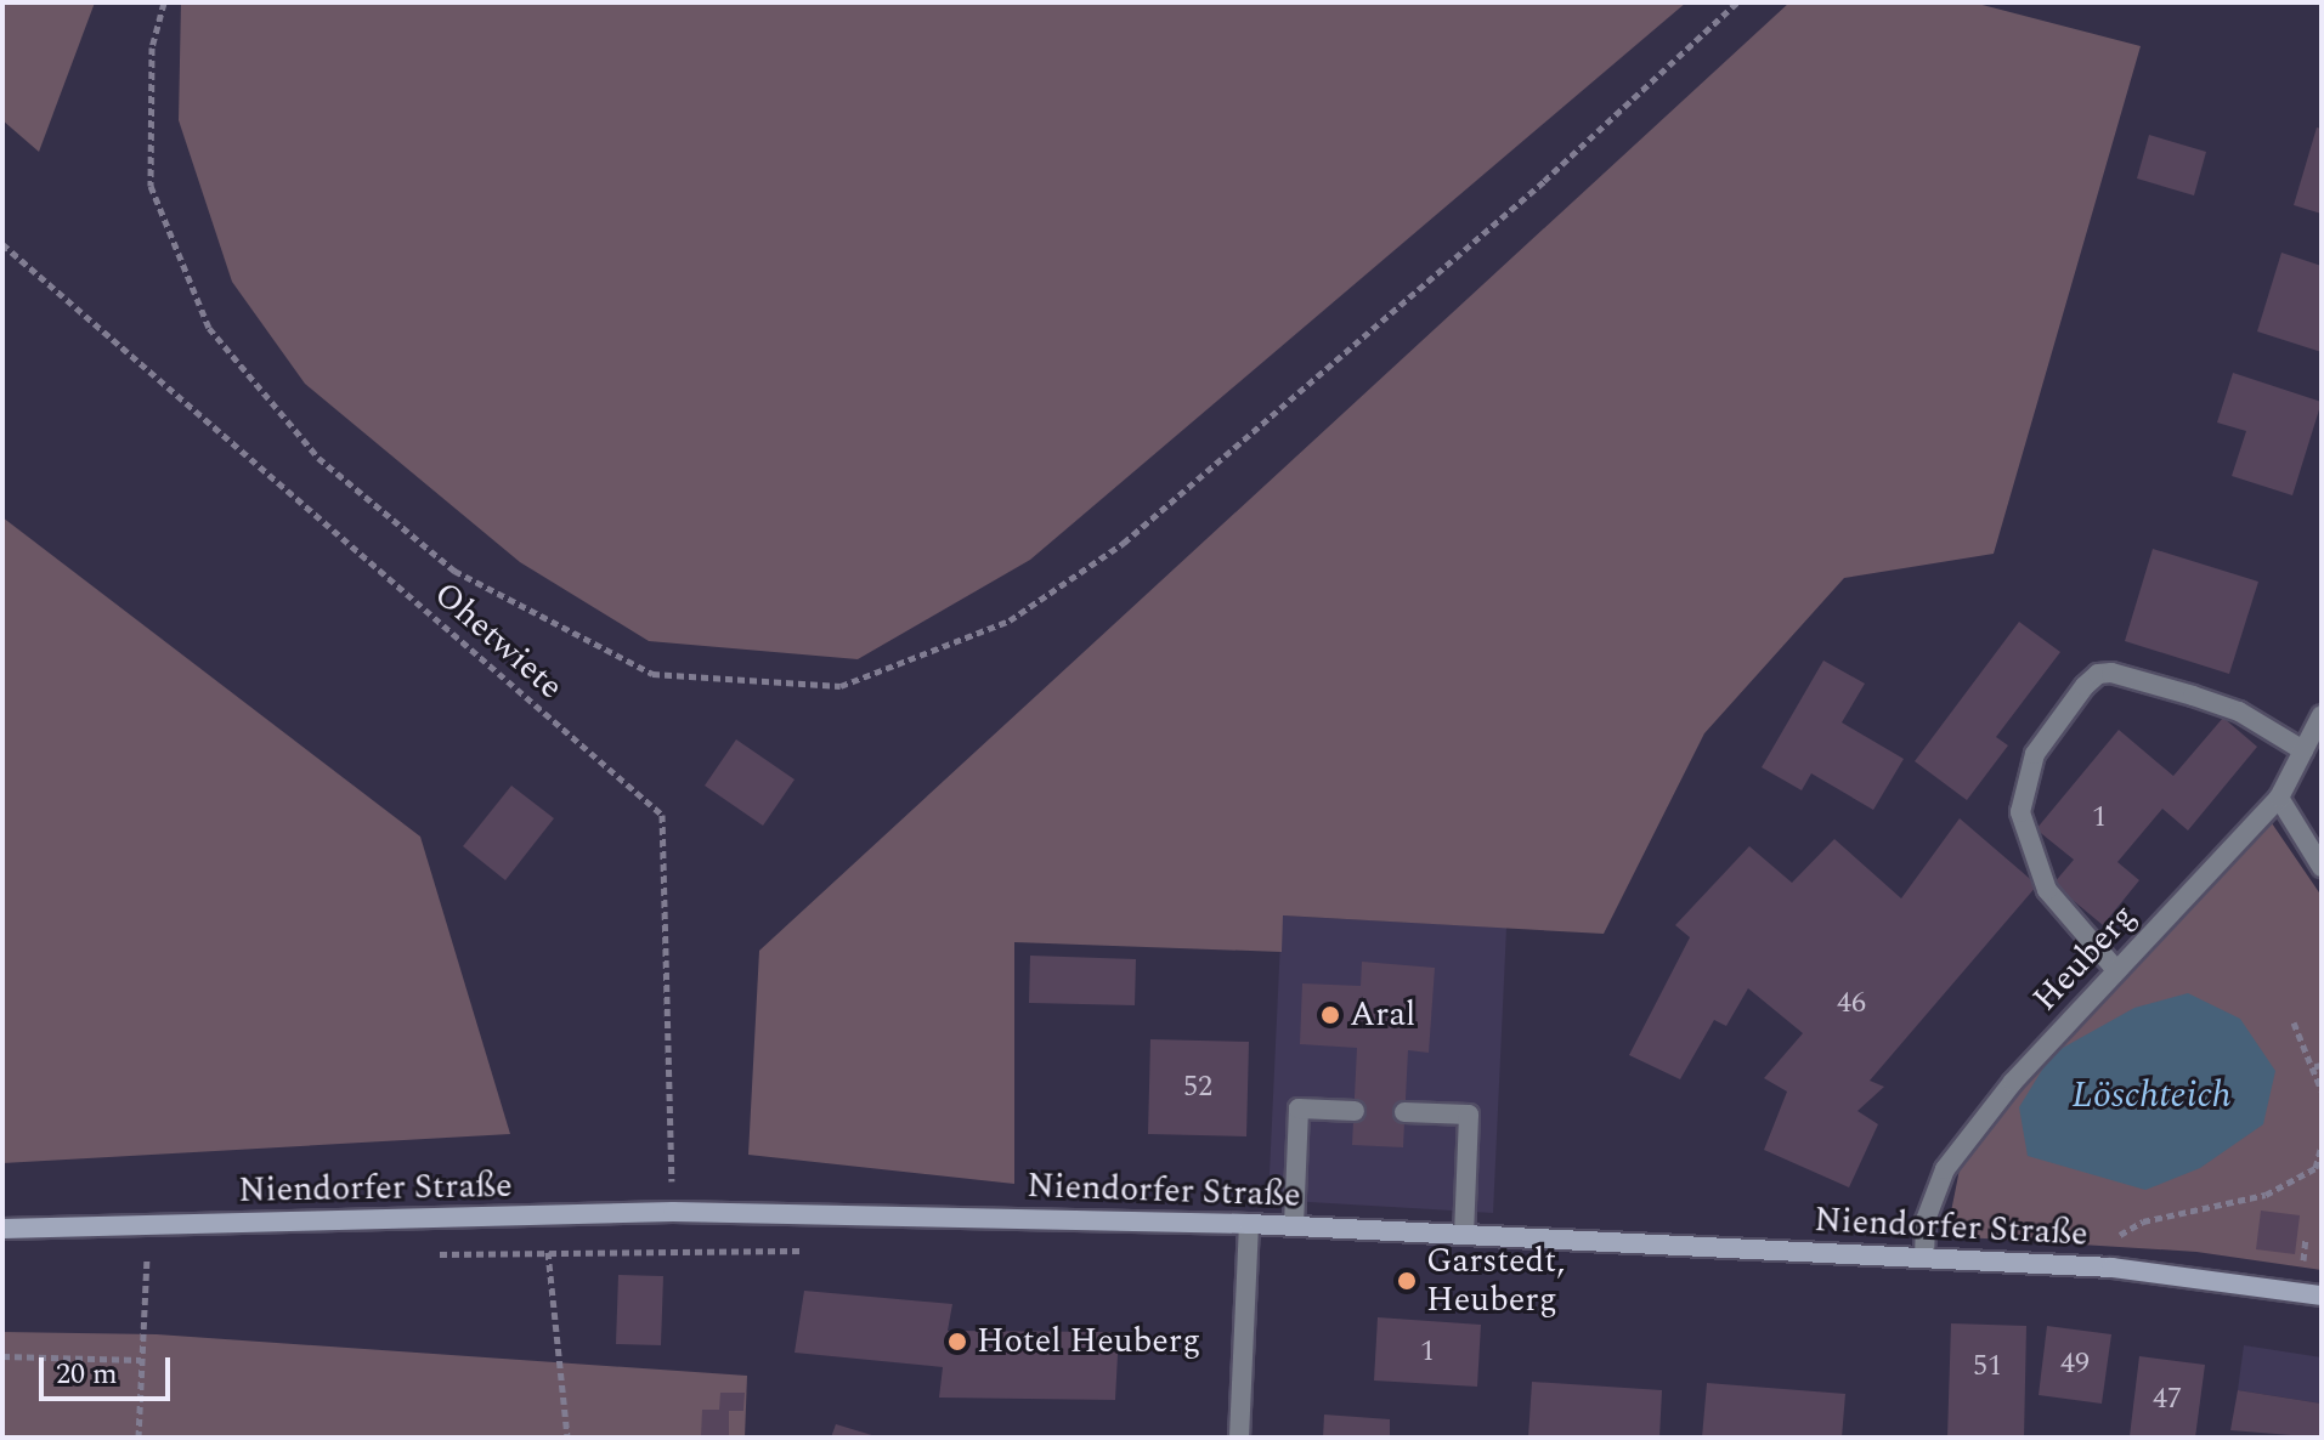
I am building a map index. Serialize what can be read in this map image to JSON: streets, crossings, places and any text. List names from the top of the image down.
{
  "streets": {
    "main road": ["Niendorfer Straße"],
    "street": ["Heuberg"],
    "path": ["Ohetwiete"]
  },
  "crossings": [
    ["Ohetwiete", "Niendorfer Straße"],
    ["Heuberg", "Niendorfer Straße"]
  ],
  "water": ["Löschteich"],
  "places": ["Aral", "Garstedt, Heuberg", "Hotel Heuberg"],
  "house_numbers": [
    "1",
    "46",
    "52",
    "1",
    "49",
    "51",
    "47"
  ],
  "scale_bar": "20 m"
}
